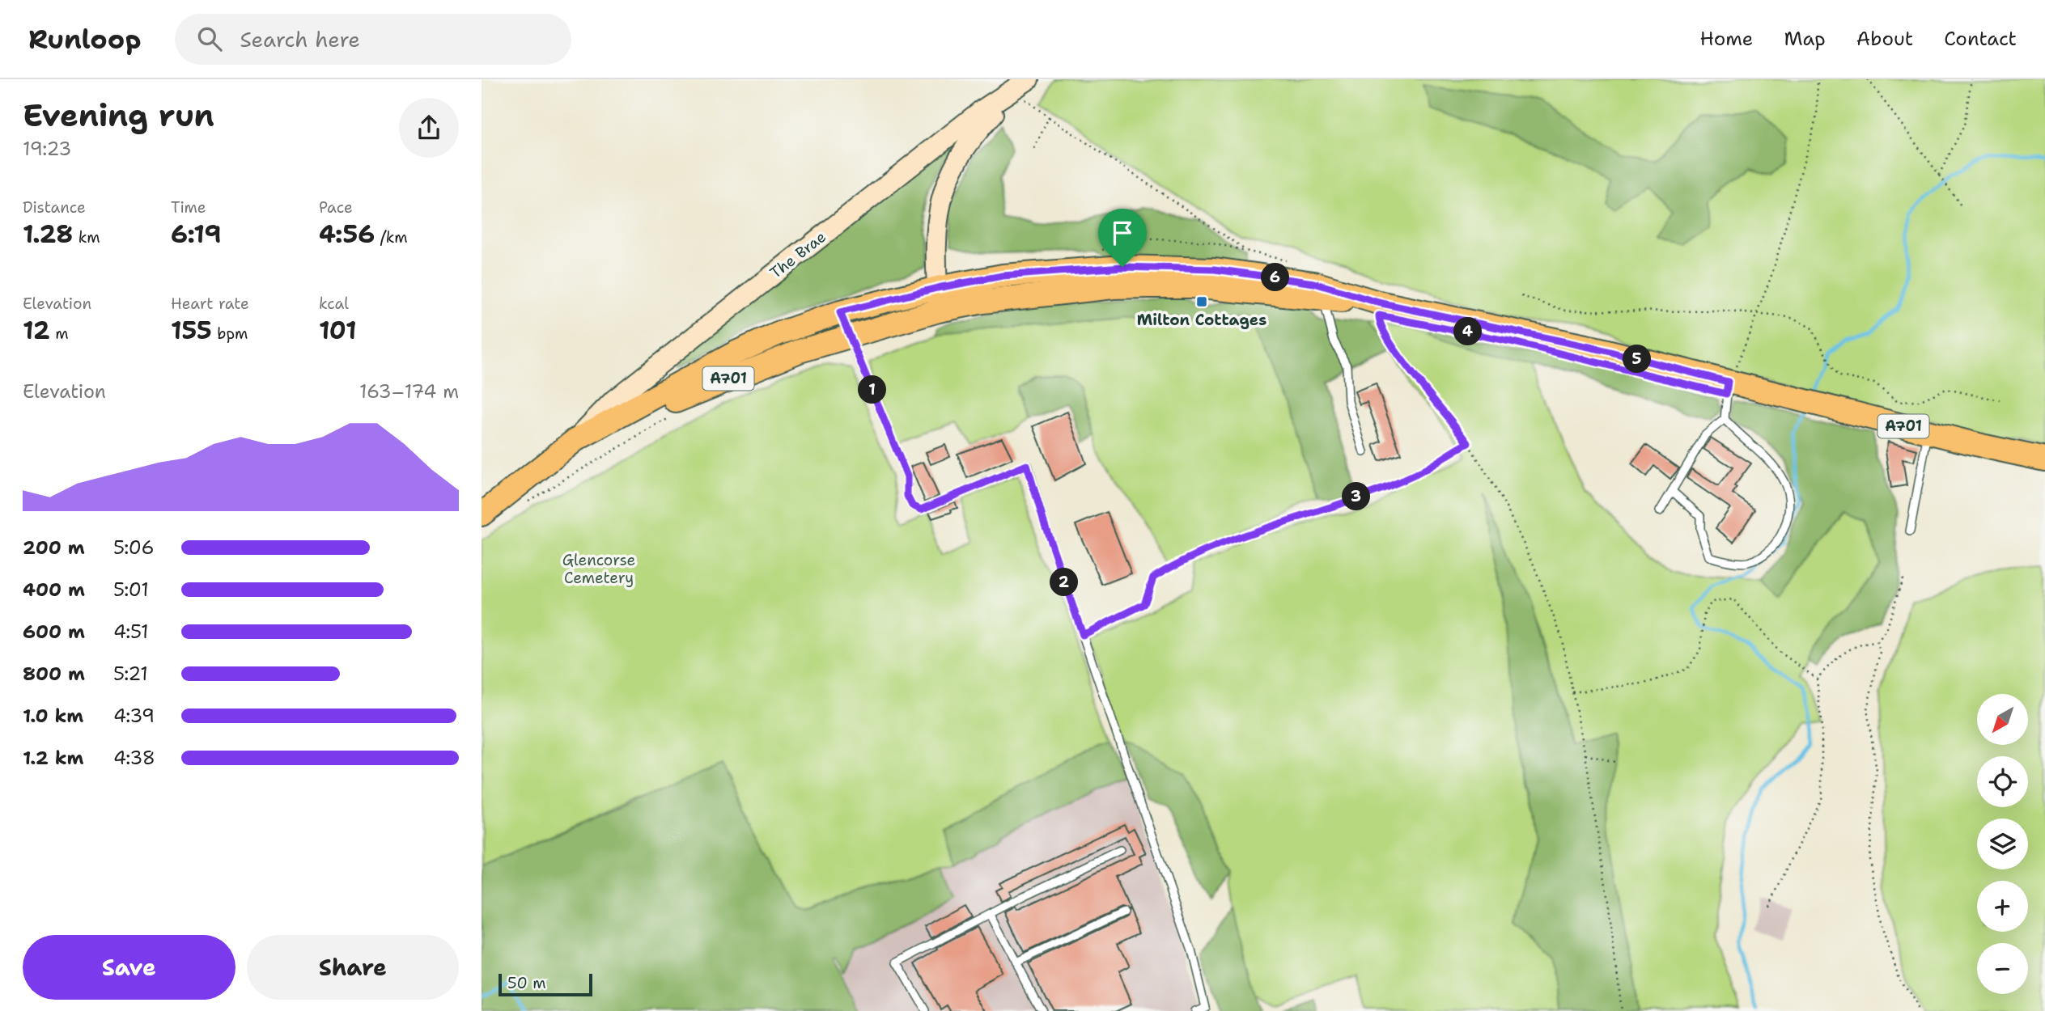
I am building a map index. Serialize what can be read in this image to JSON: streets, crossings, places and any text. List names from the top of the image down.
{
  "streets": {
    "main road": ["The Brae", "A701"]
  },
  "crossings": [
    ["The Brae", "A701"]
  ],
  "parks": ["Glencorse Cemetery"],
  "places": {
    "transit": ["Milton Cottages"]
  },
  "scale_bar": "50 m",
  "north": "bottom left",
  "page": {
    "header": "Runloop",
    "search": "Search here",
    "nav": [
      "Home",
      "Map",
      "About",
      "Contact"
    ],
    "heading": ["Evening run", "19:23"],
    "stats": [
      ["Distance", "1.28 km"],
      ["Time", "6:19"],
      ["Pace", "4:56 /km"],
      ["Elevation", "12 m"],
      ["Heart rate", "155 bpm"],
      ["kcal", "101"]
    ],
    "pins": [
      "6",
      "4",
      "5",
      "1",
      "3",
      "2"
    ],
    "chart": ["Elevation", "163–174 m"],
    "list": [
      {
        "name": "200 m",
        "note": "5:06"
      },
      {
        "name": "400 m",
        "note": "5:01"
      },
      {
        "name": "600 m",
        "note": "4:51"
      },
      {
        "name": "800 m",
        "note": "5:21"
      },
      {
        "name": "1.0 km",
        "note": "4:39"
      },
      {
        "name": "1.2 km",
        "note": "4:38"
      }
    ],
    "map_buttons": ["+", "−"],
    "buttons": ["Save", "Share"],
    "scale": "50 m"
  }
}
